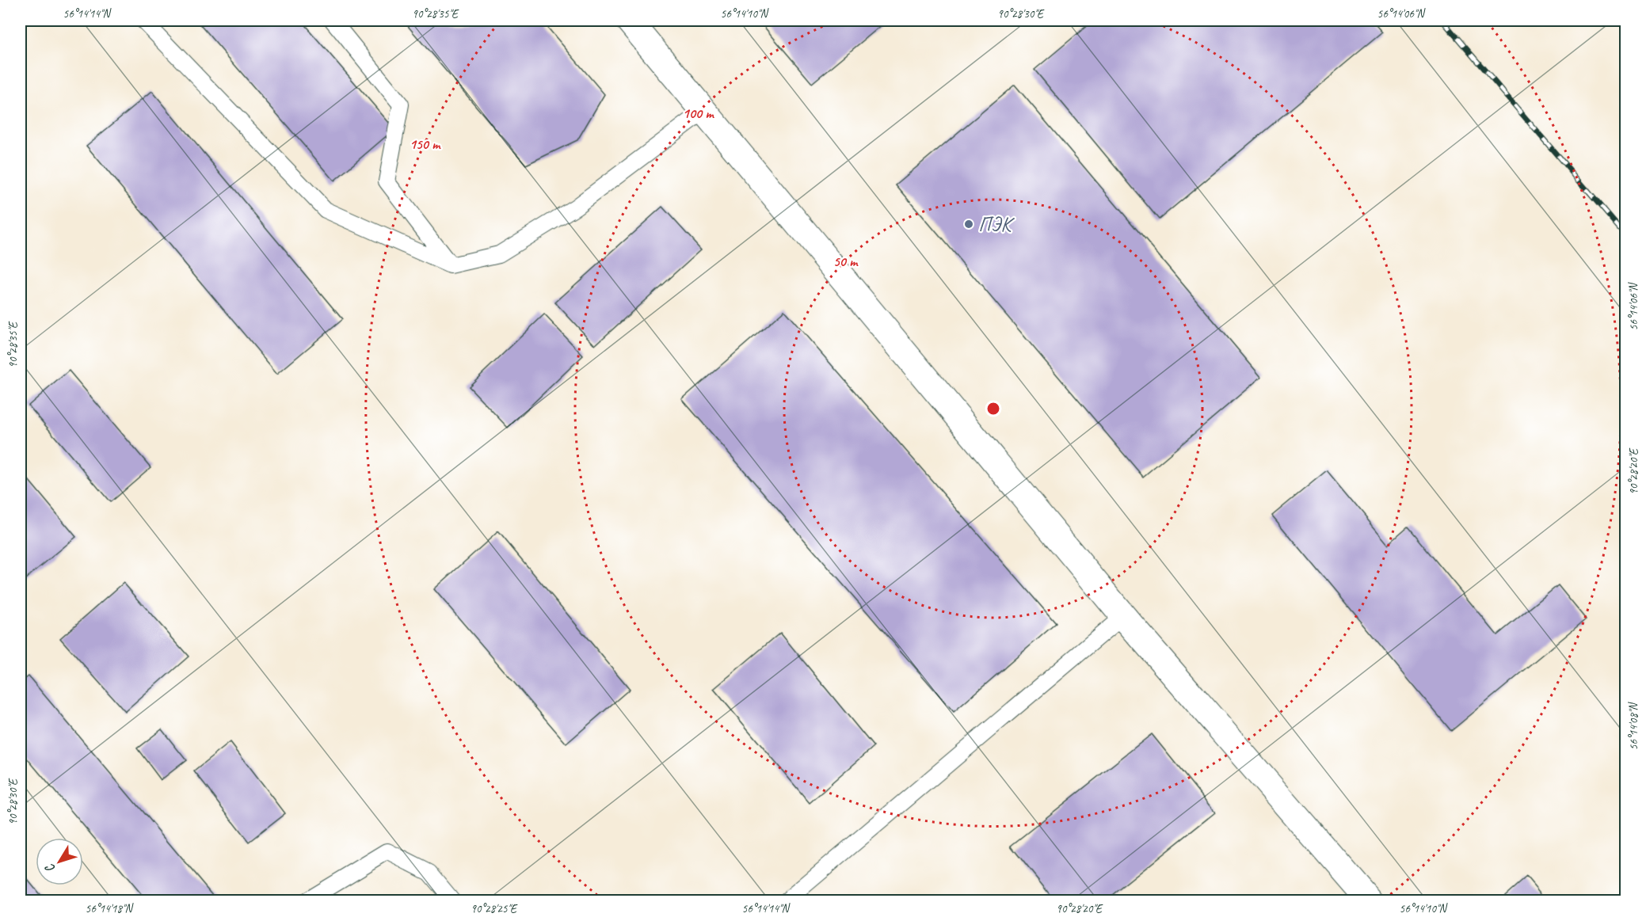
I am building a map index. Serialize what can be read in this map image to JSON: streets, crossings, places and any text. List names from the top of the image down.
{
  "places": ["ПЭК"],
  "north": "bottom left",
  "coordinates": [
    "56°14'14\"N",
    "90°28'35\"E",
    "56°14'10\"N",
    "90°28'30\"E",
    "56°14'06\"N",
    "90°28'20\"E",
    "56°14'08\"N",
    "56°14'18\"N",
    "90°28'25\"E"
  ],
  "rings": ["100 m", "150 m", "50 m"]
}
